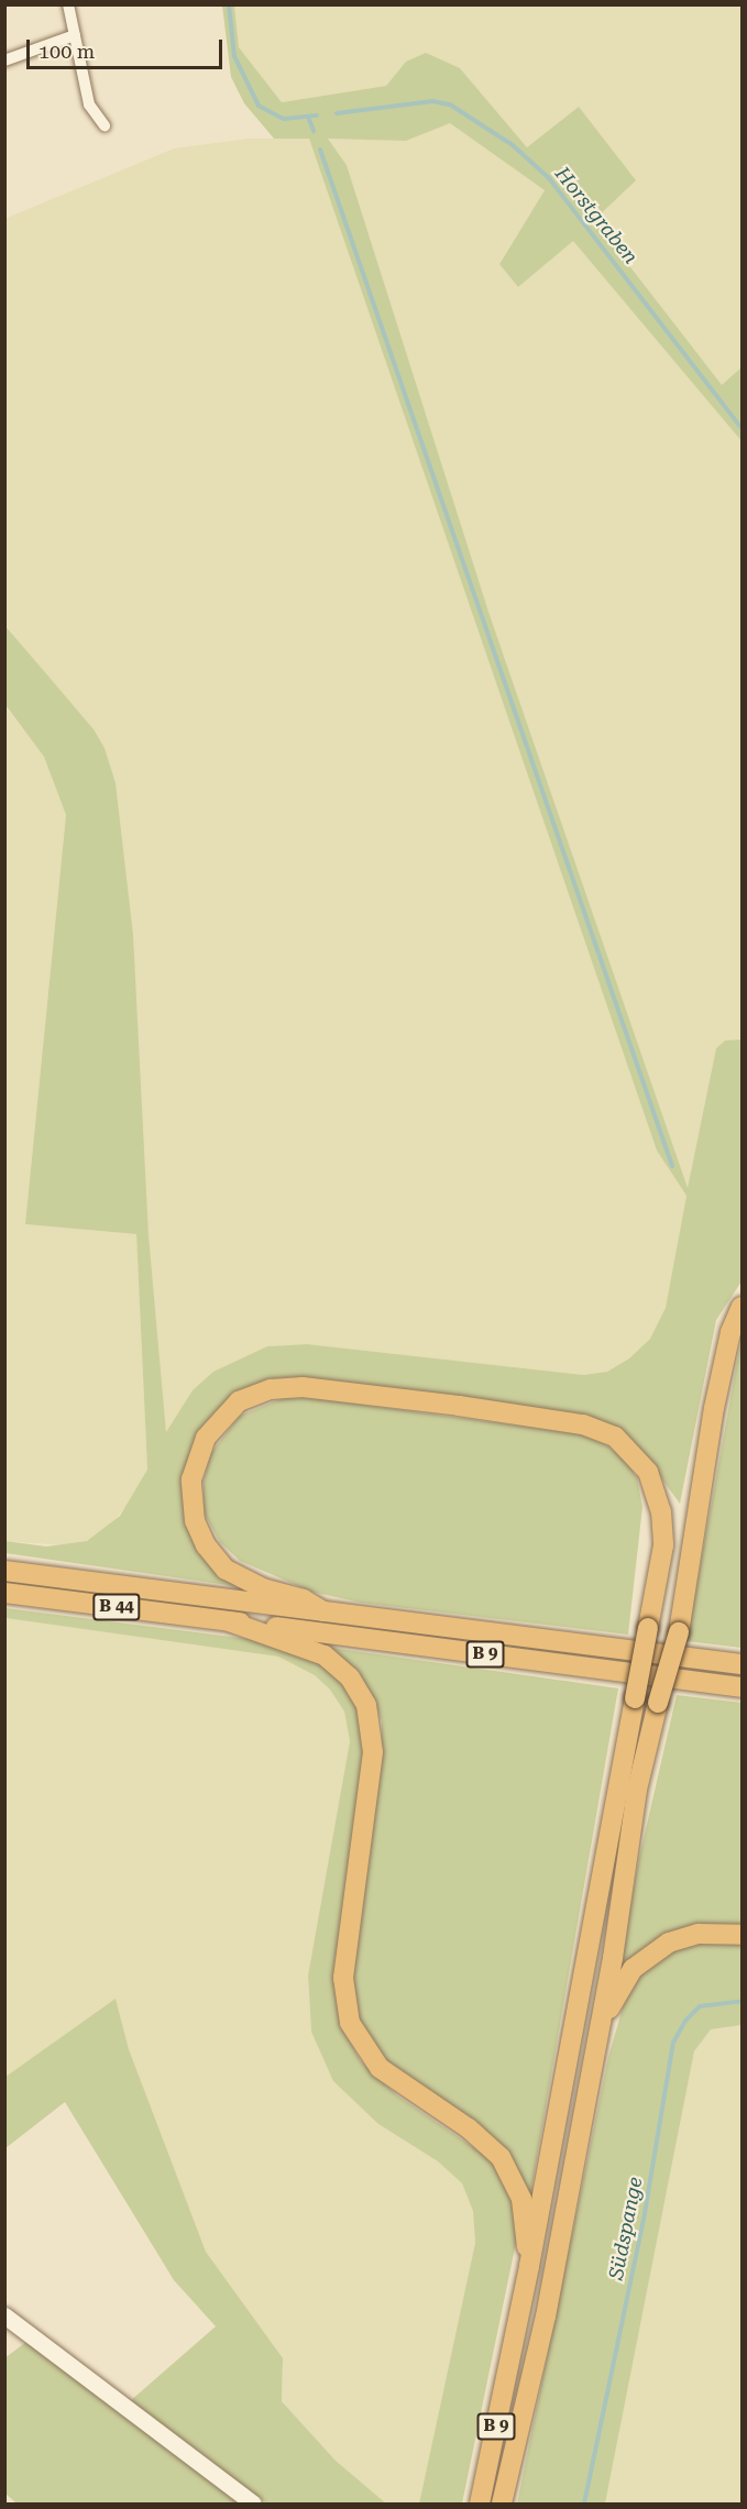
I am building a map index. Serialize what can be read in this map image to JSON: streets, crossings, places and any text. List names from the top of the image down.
{
  "streets": {
    "highway": ["B 44", "B 9"]
  },
  "crossings": [
    ["B 44", "B 9"]
  ],
  "water": ["Horstgraben", "Südspange"],
  "scale_bar": "100 m"
}
